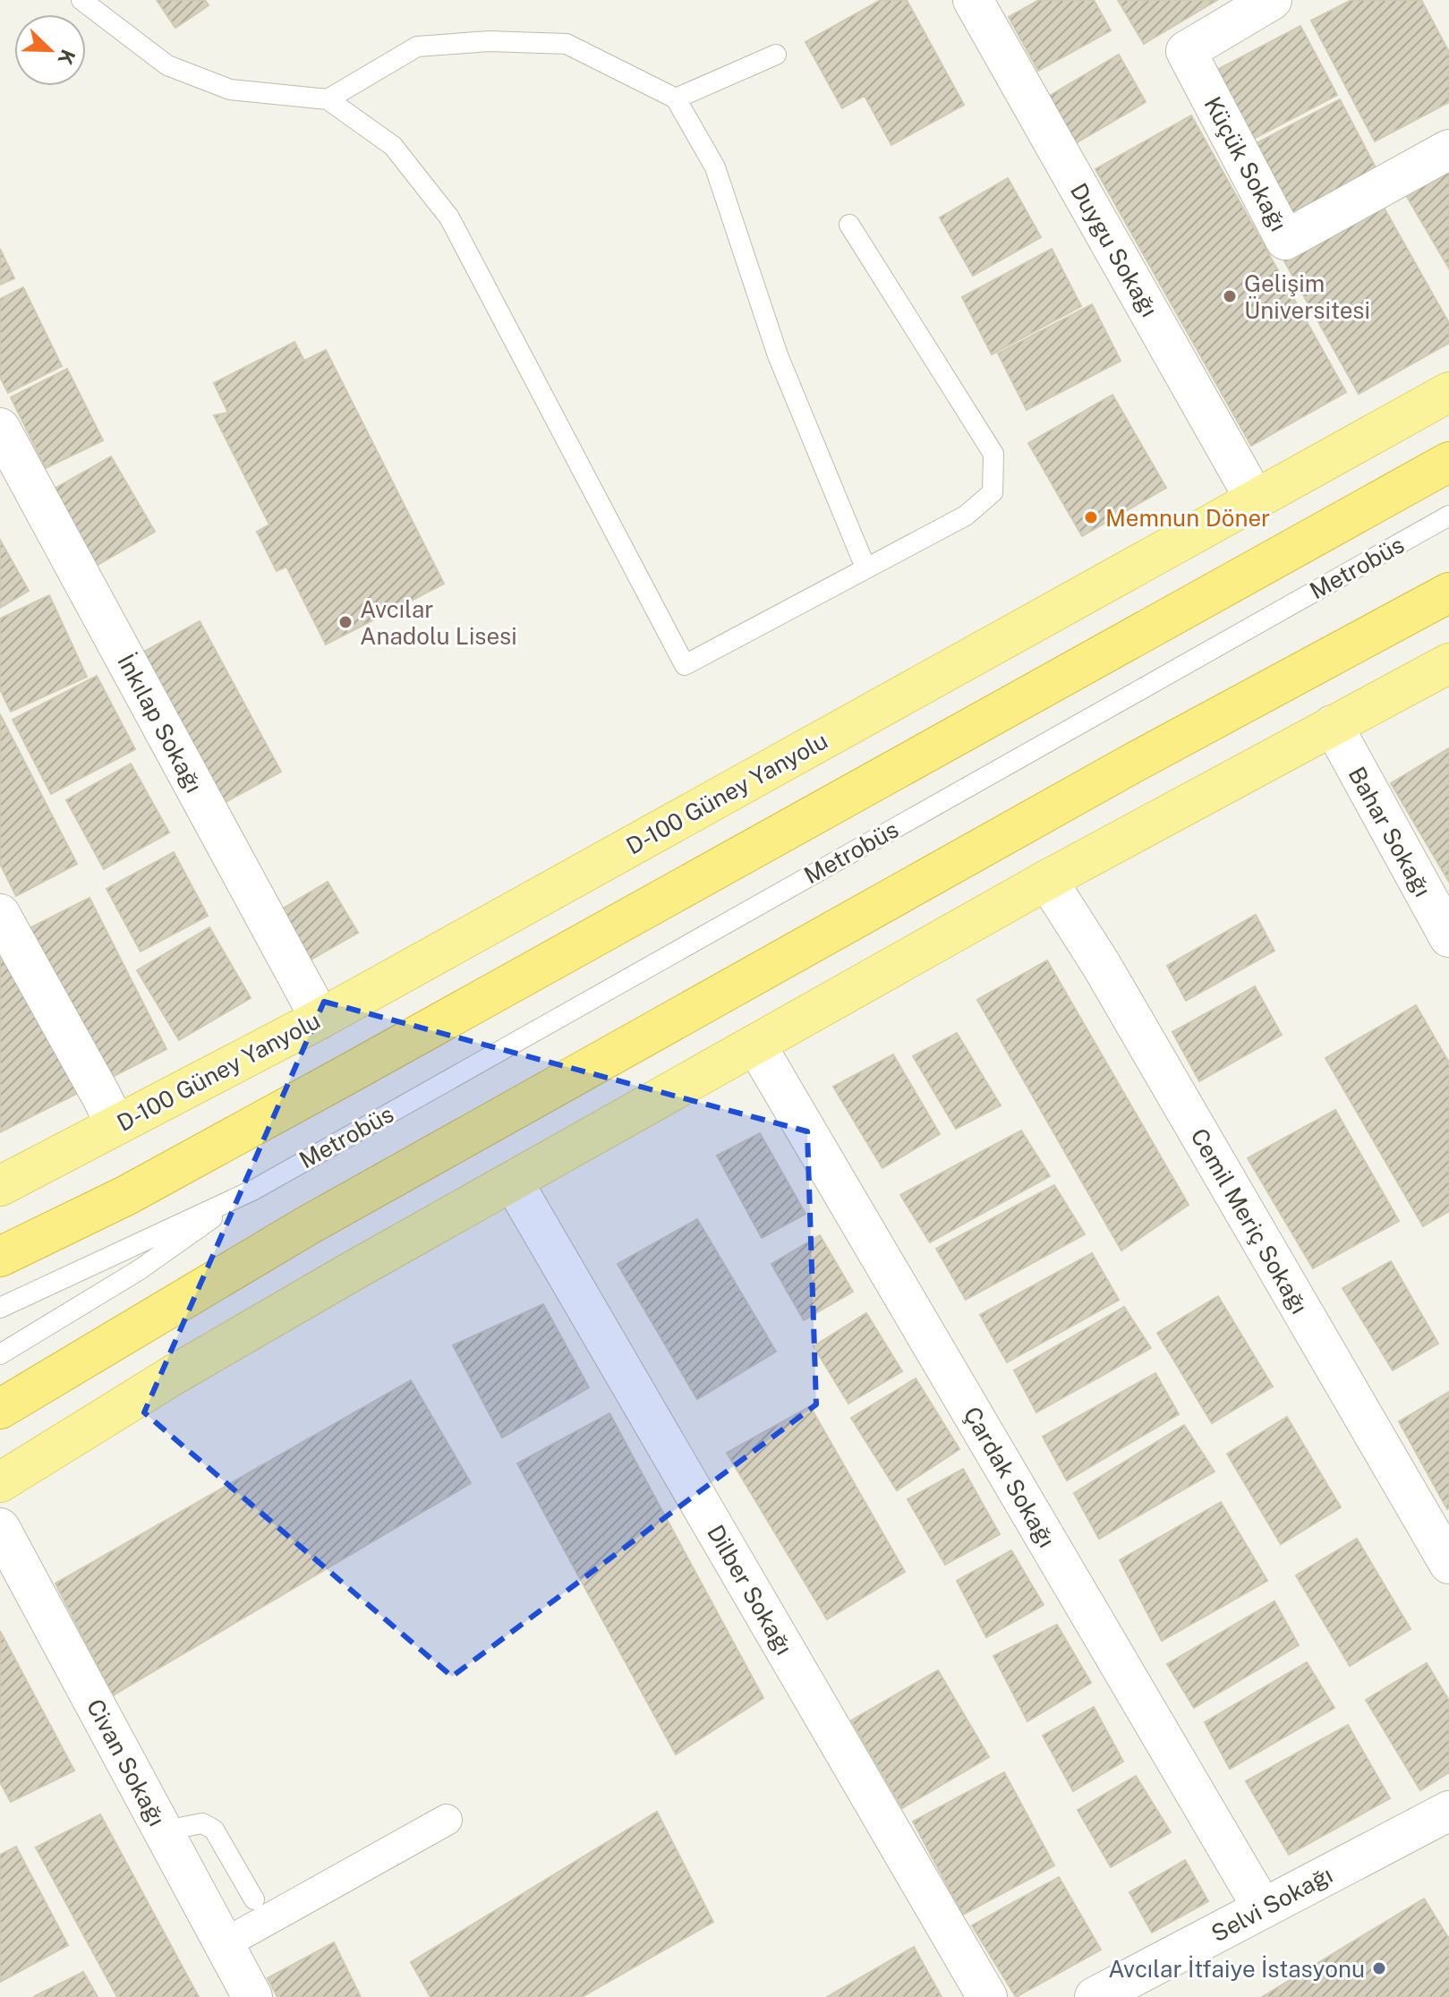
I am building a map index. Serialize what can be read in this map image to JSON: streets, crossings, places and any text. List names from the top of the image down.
{
  "streets": {
    "main road": ["D-100 Güney Yanyolu"],
    "street": [
      "Küçük Sokağı",
      "Duygu Sokağı",
      "İnkılap Sokağı",
      "Bahar Sokağı",
      "Cemil Meriç Sokağı",
      "Çardak Sokağı",
      "Dilber Sokağı",
      "Civan Sokağı",
      "Selvi Sokağı"
    ],
    "lane": ["Metrobüs"]
  },
  "crossings": [
    ["Duygu Sokağı", "D-100 Güney Yanyolu"],
    ["İnkılap Sokağı", "D-100 Güney Yanyolu"],
    ["Çardak Sokağı", "Selvi Sokağı"]
  ],
  "places": [
    "Gelişim Üniversitesi",
    "Memnun Döner",
    "Avcılar Anadolu Lisesi",
    "Avcılar İtfaiye İstasyonu"
  ],
  "north": "bottom right"
}
